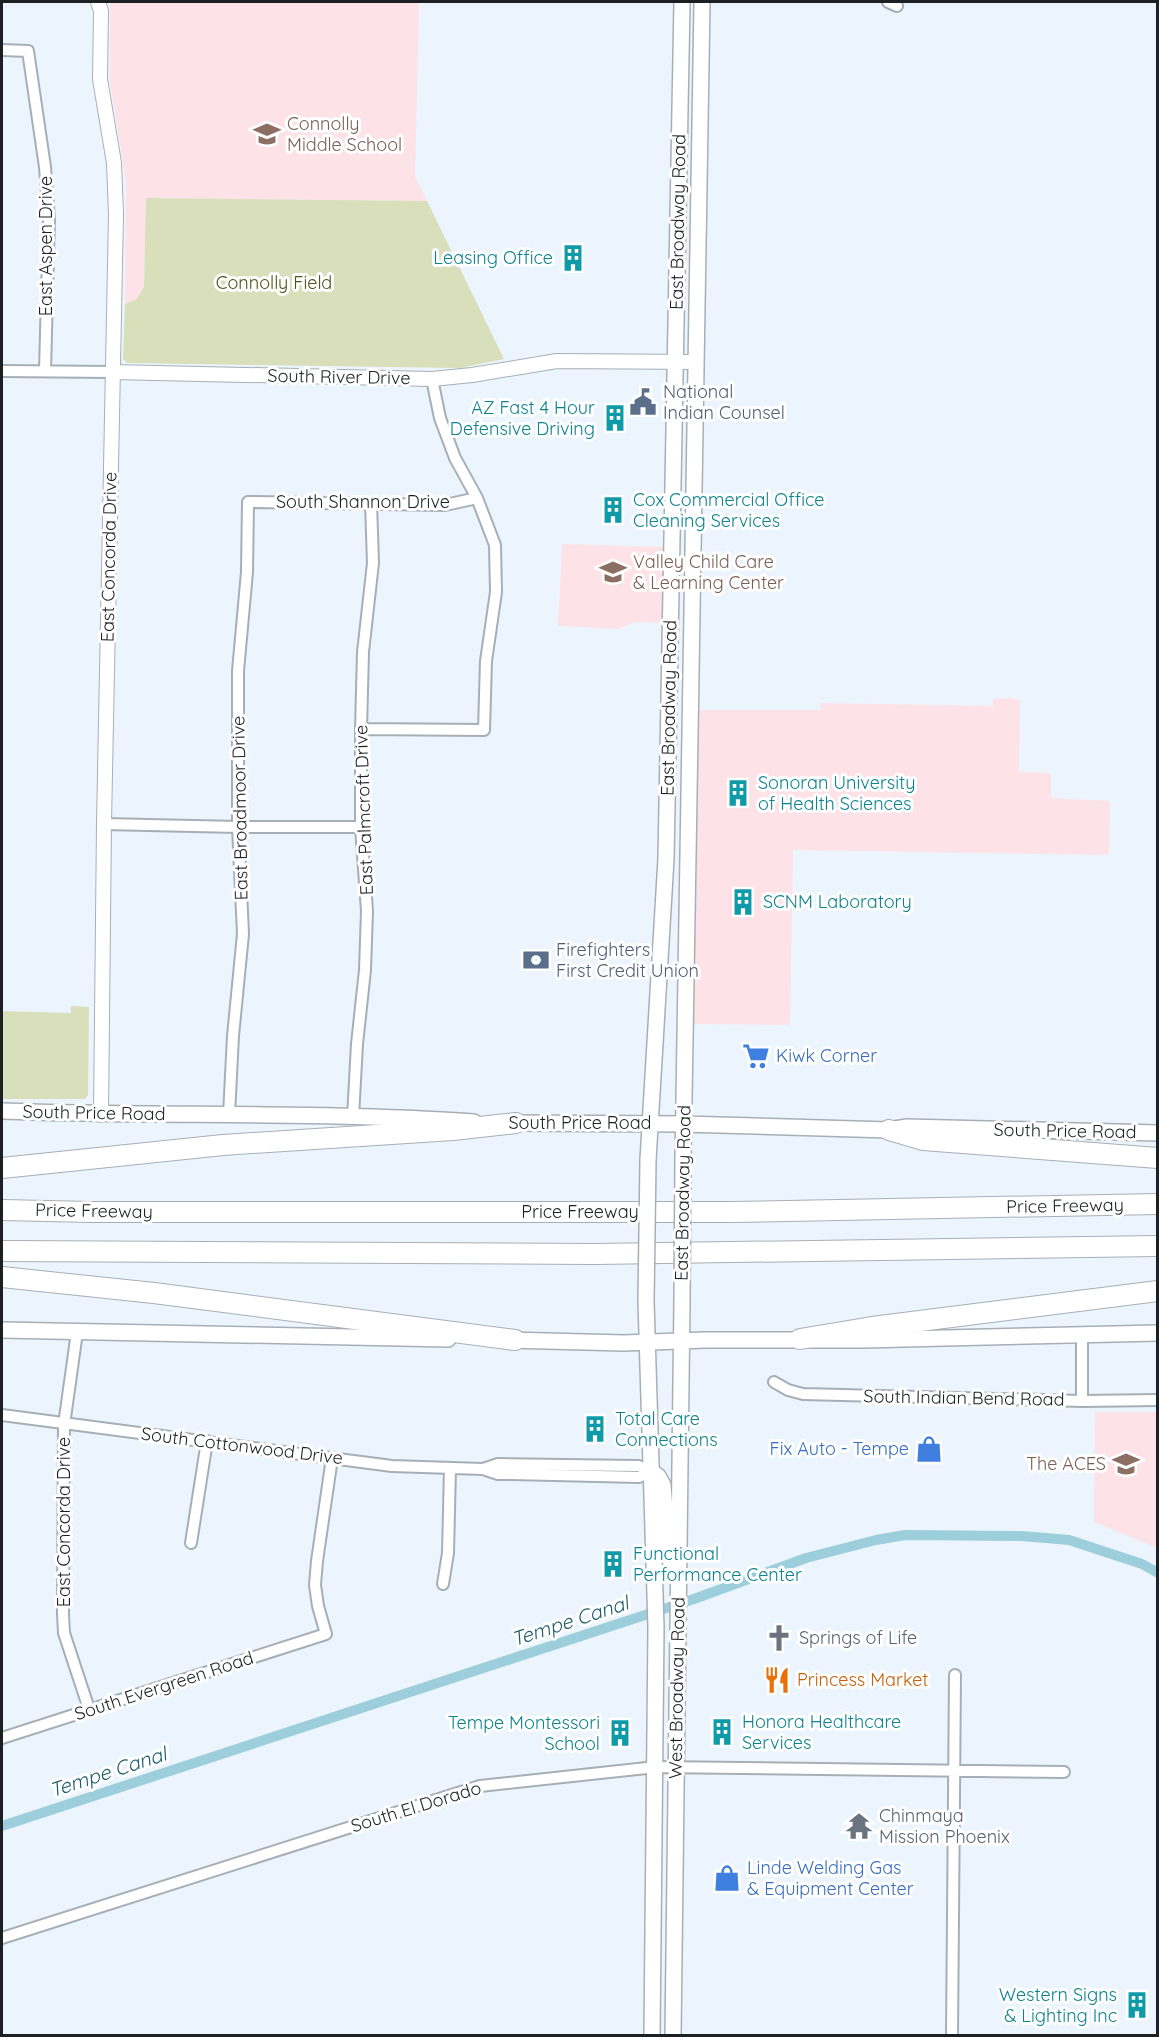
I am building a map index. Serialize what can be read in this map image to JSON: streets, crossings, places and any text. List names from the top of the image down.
{
  "streets": {
    "highway": ["Price Freeway"],
    "main road": ["East Broadway Road", "South Price Road", "West Broadway Road"],
    "street": [
      "East Aspen Drive",
      "South River Drive",
      "South Shannon Drive",
      "East Concorda Drive",
      "East Broadmoor Drive",
      "East Palmcroft Drive",
      "South Indian Bend Road",
      "South Cottonwood Drive",
      "South Evergreen Road",
      "South El Dorado"
    ]
  },
  "crossings": [
    ["East Broadway Road", "South River Drive"],
    ["East Broadway Road", "South Price Road"],
    ["East Broadway Road", "West Broadway Road"],
    ["East Aspen Drive", "South River Drive"],
    ["South River Drive", "East Concorda Drive"],
    ["South Shannon Drive", "East Broadmoor Drive"],
    ["South Shannon Drive", "East Palmcroft Drive"],
    ["East Concorda Drive", "South Price Road"],
    ["East Concorda Drive", "South Cottonwood Drive"],
    ["East Concorda Drive", "South Evergreen Road"],
    ["East Broadmoor Drive", "South Price Road"],
    ["East Palmcroft Drive", "South Price Road"],
    ["South Cottonwood Drive", "South Evergreen Road"],
    ["South Cottonwood Drive", "West Broadway Road"],
    ["West Broadway Road", "South El Dorado"]
  ],
  "water": ["Tempe Canal"],
  "parks": ["Connolly Field"],
  "places": {
    "school or university": ["Connolly Middle School", "Valley Child Care & Learning Center", "The ACES"],
    "building": [
      "Leasing Office",
      "AZ Fast 4 Hour Defensive Driving",
      "Cox Commercial Office Cleaning Services",
      "Sonoran University of Health Sciences",
      "SCNM Laboratory",
      "Total Care Connections",
      "Functional Performance Center",
      "Honora Healthcare Services",
      "Tempe Montessori School",
      "Western Signs & Lighting Inc"
    ],
    "public building": ["National Indian Counsel"],
    "bank": ["Firefighters First Credit Union"],
    "supermarket": ["Kiwk Corner"],
    "shop": ["Fix Auto - Tempe", "Linde Welding Gas & Equipment Center"],
    "church": ["Springs of Life"],
    "restaurant": ["Princess Market"],
    "temple": ["Chinmaya Mission Phoenix"]
  }
}
